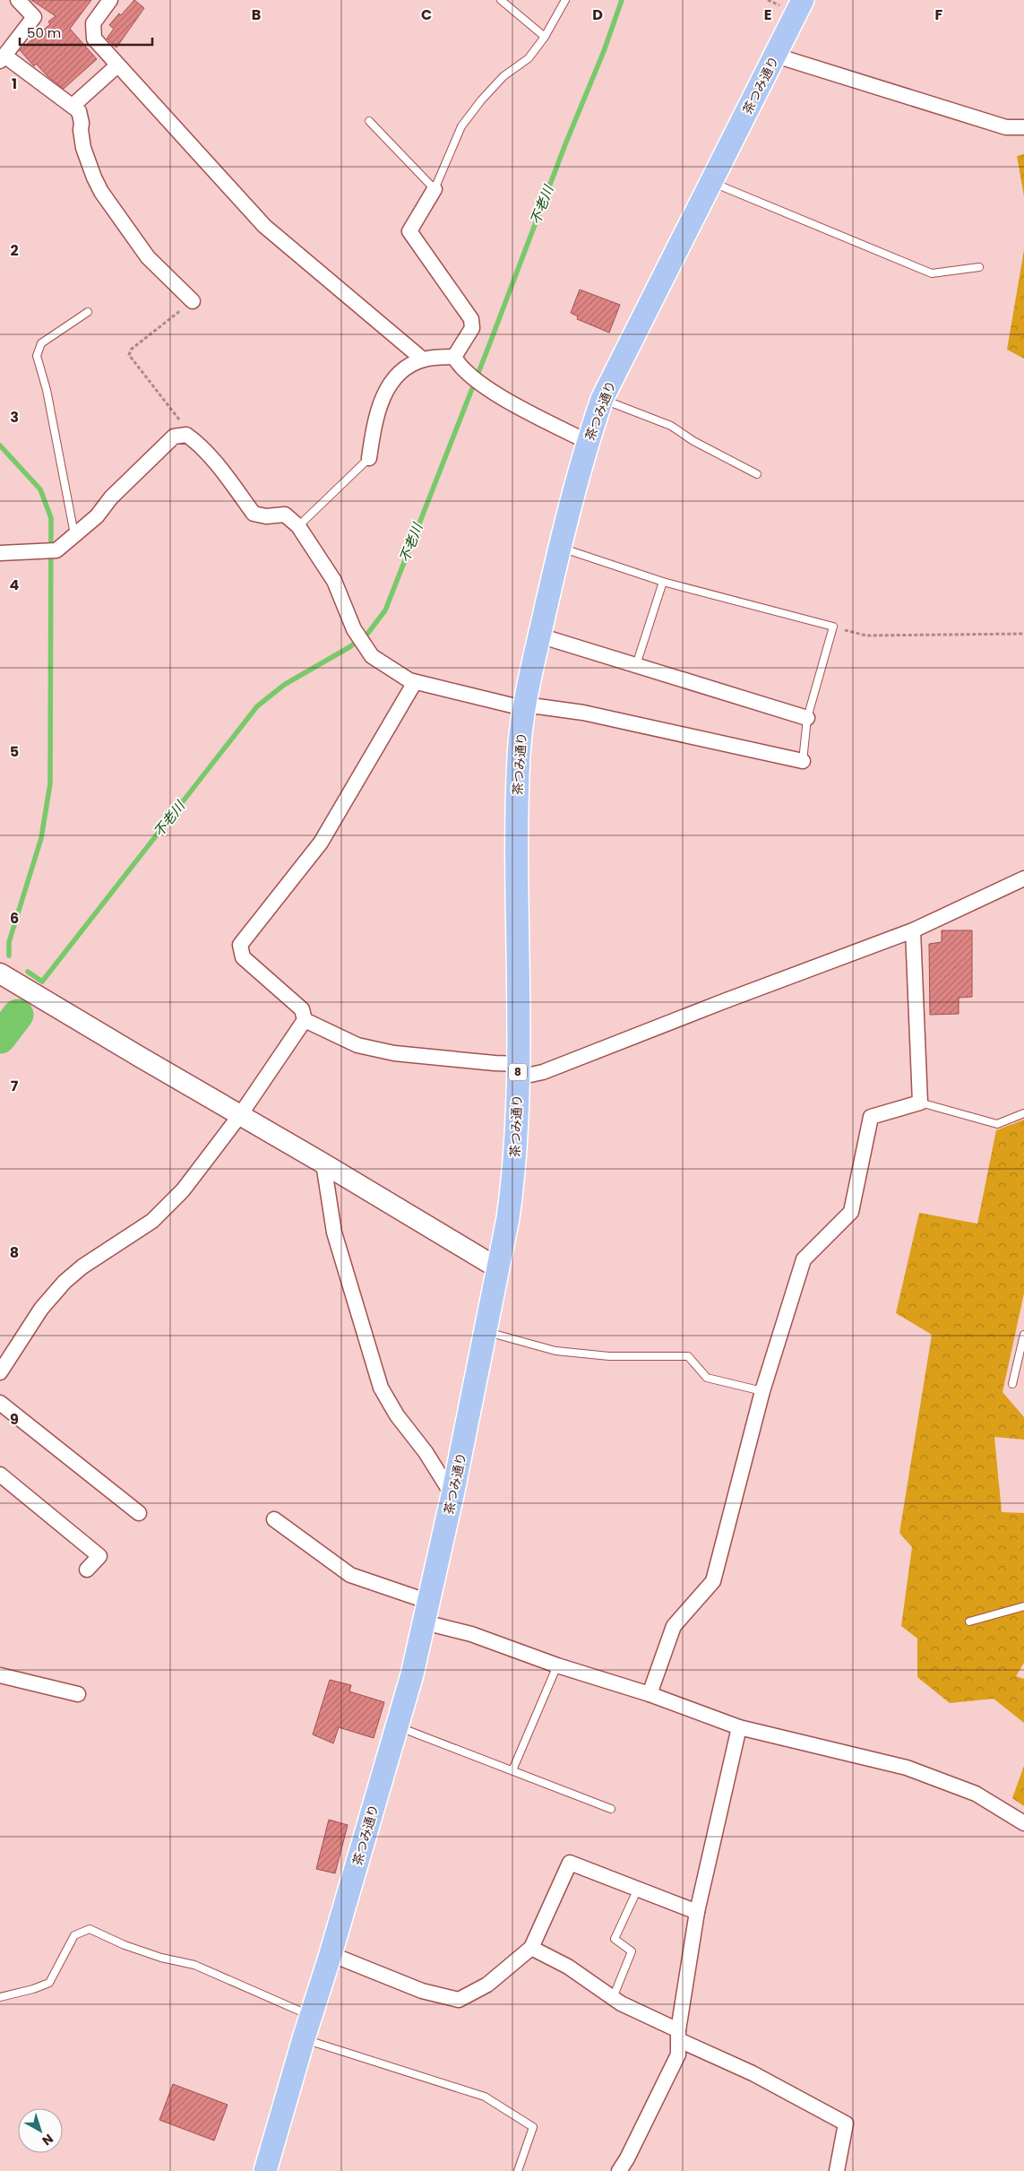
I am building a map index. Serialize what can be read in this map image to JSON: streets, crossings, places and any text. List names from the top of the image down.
{
  "streets": {
    "main road": ["茶つみ通り", "8"]
  },
  "water": ["不老川"],
  "scale_bar": "50 m",
  "north": "bottom right",
  "grid": {
    "columns": [
      "B",
      "C",
      "D",
      "E",
      "F"
    ],
    "rows": [
      "1",
      "2",
      "3",
      "4",
      "5",
      "6",
      "7",
      "8",
      "9"
    ]
  }
}
